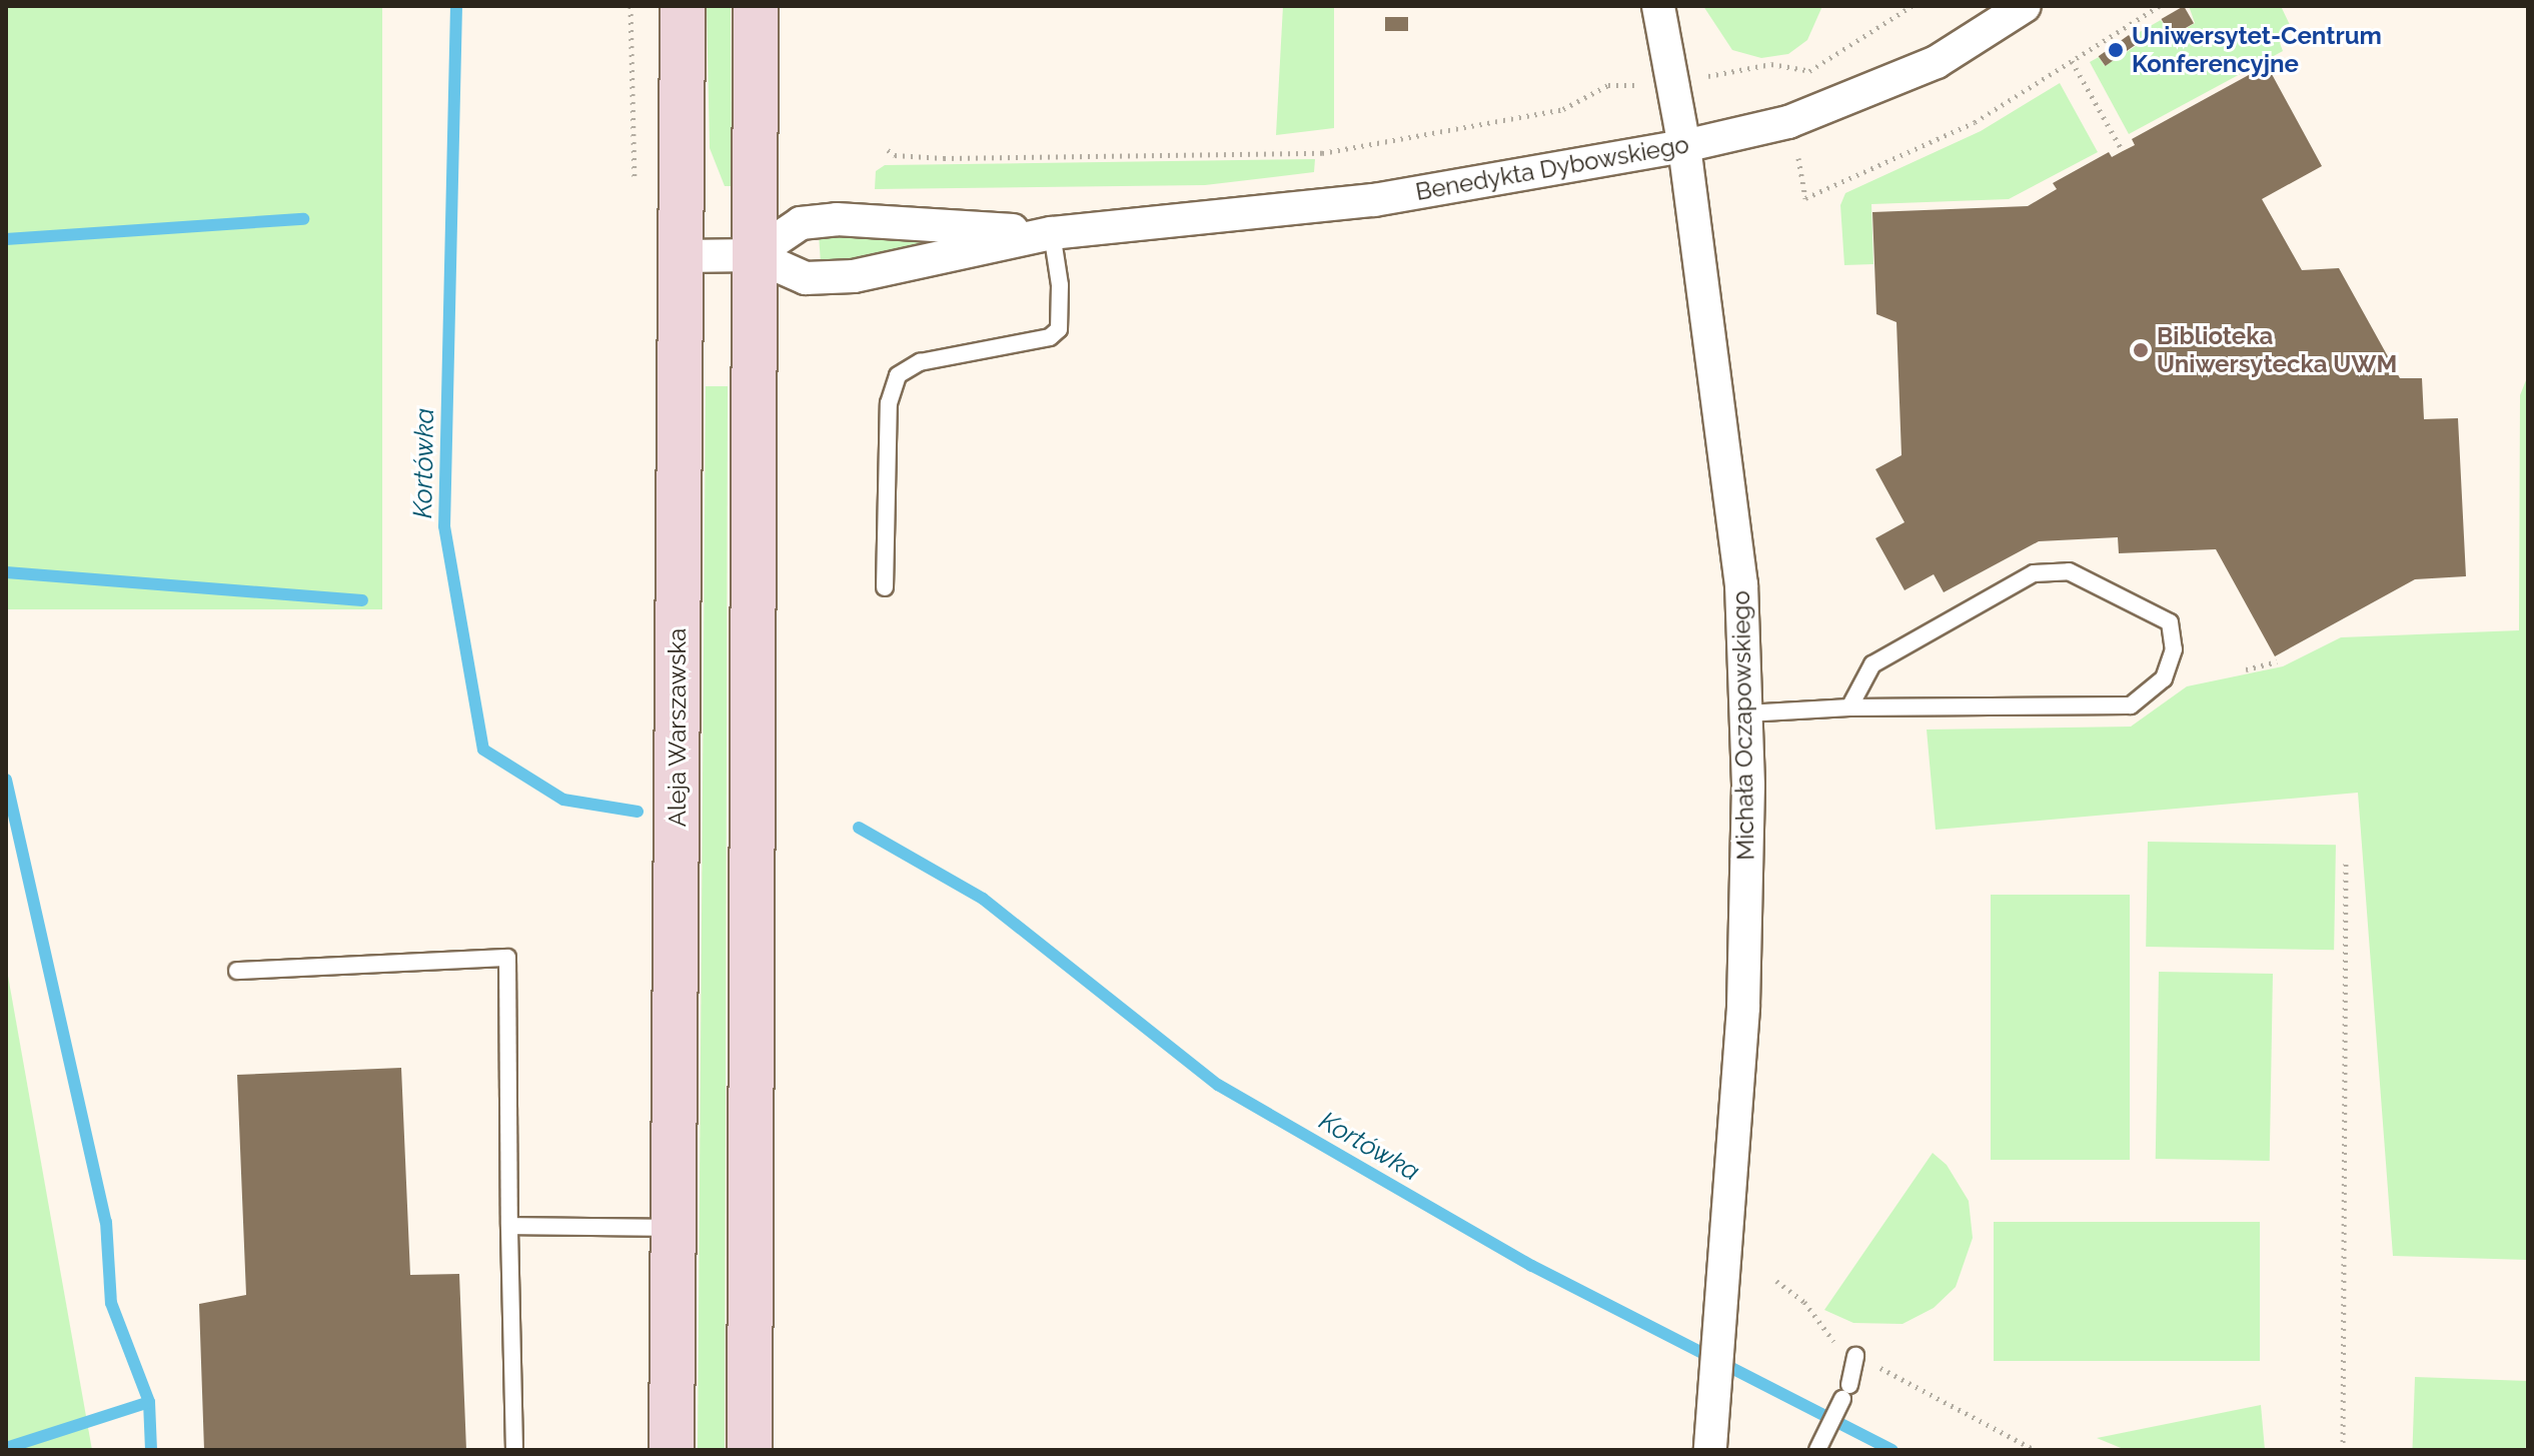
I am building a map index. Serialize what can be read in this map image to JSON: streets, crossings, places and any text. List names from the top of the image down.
{
  "streets": {
    "main road": ["Aleja Warszawska"],
    "street": ["Benedykta Dybowskiego", "Michała Oczapowskiego"]
  },
  "crossings": [
    ["Benedykta Dybowskiego", "Michała Oczapowskiego"],
    ["Benedykta Dybowskiego", "Aleja Warszawska"]
  ],
  "water": ["Kortówka"],
  "places": ["Uniwersytet-Centrum Konferencyjne", "Biblioteka Uniwersytecka UWM"]
}
